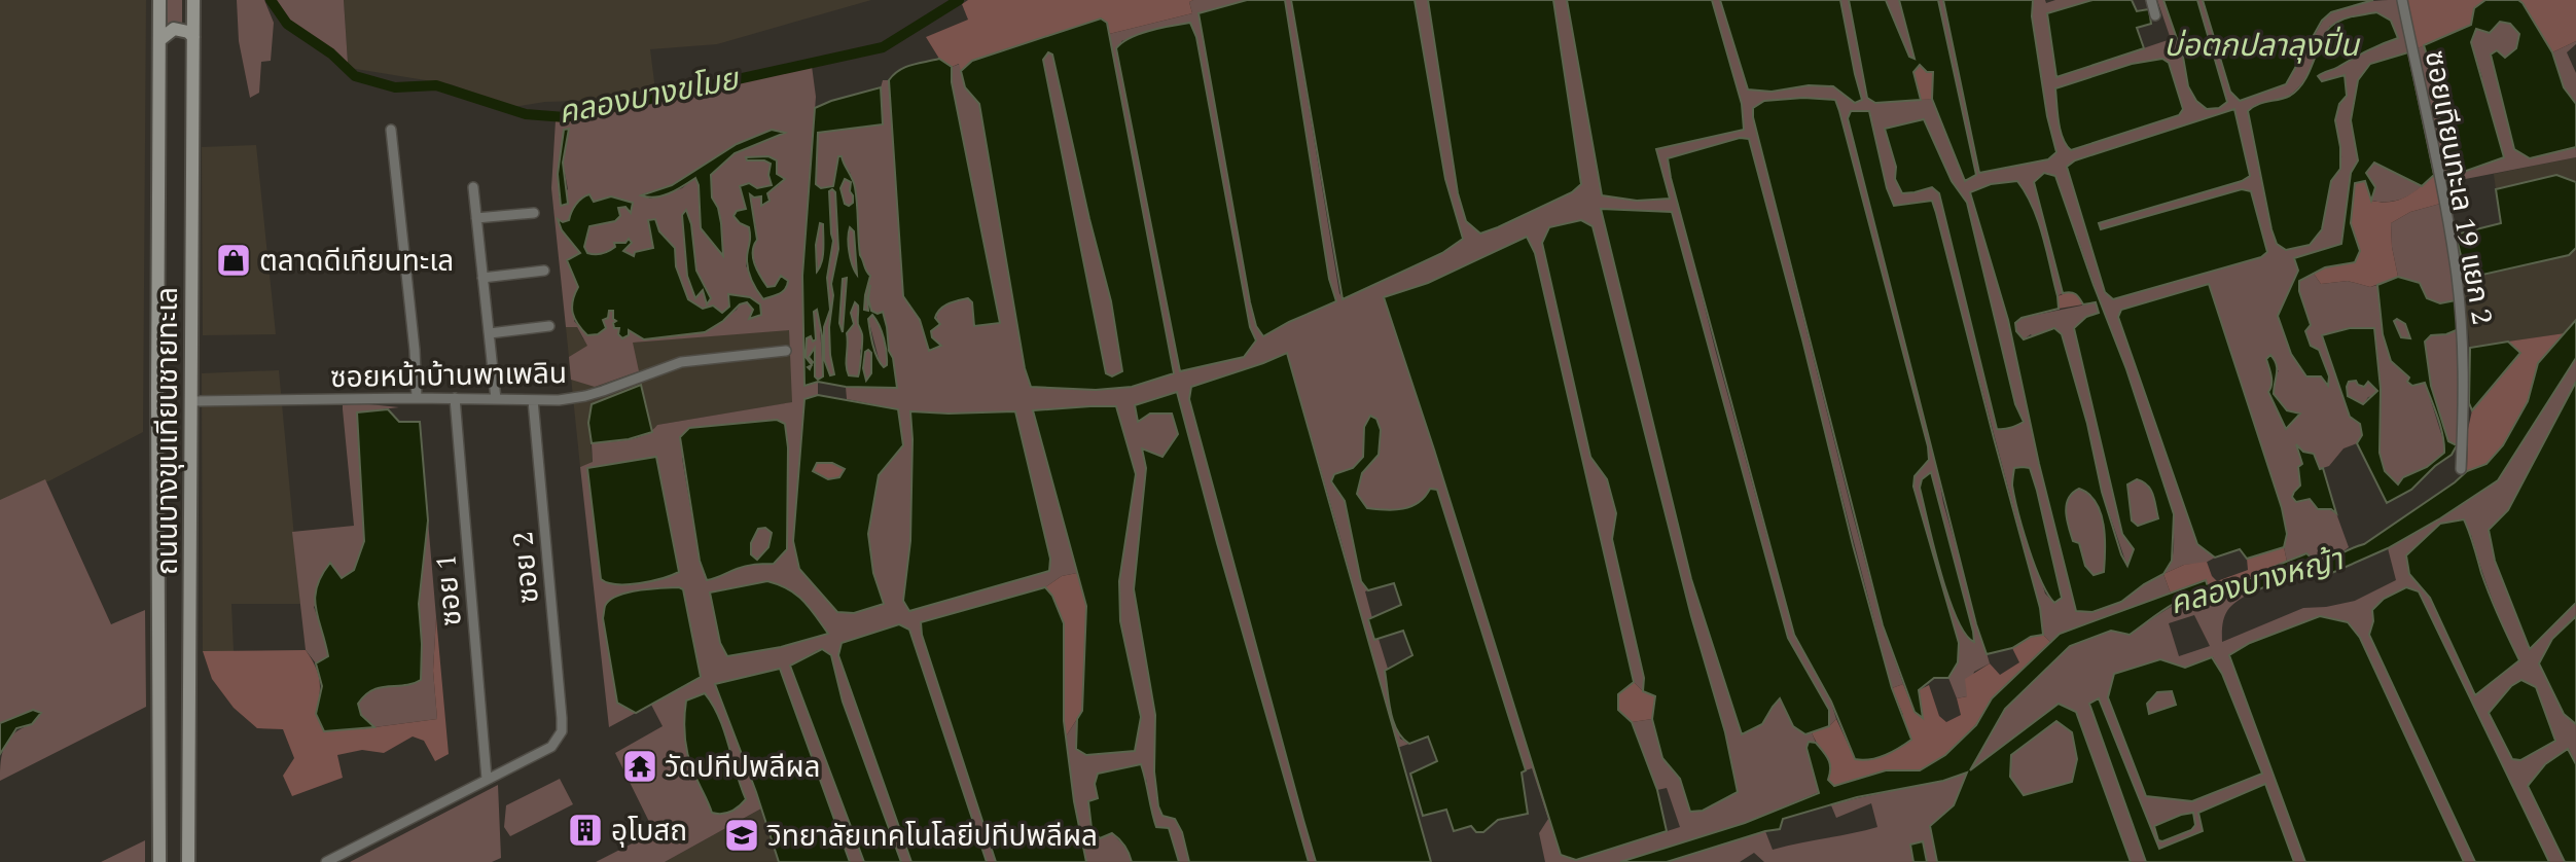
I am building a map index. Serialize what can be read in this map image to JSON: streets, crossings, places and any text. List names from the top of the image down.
{
  "streets": {
    "main road": ["ถนนบางขุนเทียนชายทะเล"],
    "street": [
      "ซอยเทียนทะเล 19 แยก 2",
      "ซอยหน้าบ้านพาเพลิน",
      "ซอย 2",
      "ซอย 1"
    ]
  },
  "crossings": [
    ["ซอยหน้าบ้านพาเพลิน", "ถนนบางขุนเทียนชายทะเล"],
    ["ซอยหน้าบ้านพาเพลิน", "ซอย 2"],
    ["ซอยหน้าบ้านพาเพลิน", "ซอย 1"],
    ["ซอย 2", "ซอย 1"]
  ],
  "water": ["บ่อตกปลาลุงปิ่น", "คลองบางขโมย", "คลองบางหญ้า"],
  "places": {
    "shop": ["ตลาดดีเทียนทะเล"],
    "temple": ["วัดปทีปพลีผล"],
    "building": ["อุโบสถ"],
    "school or university": ["วิทยาลัยเทคโนโลยีปทีปพลีผล"]
  }
}
